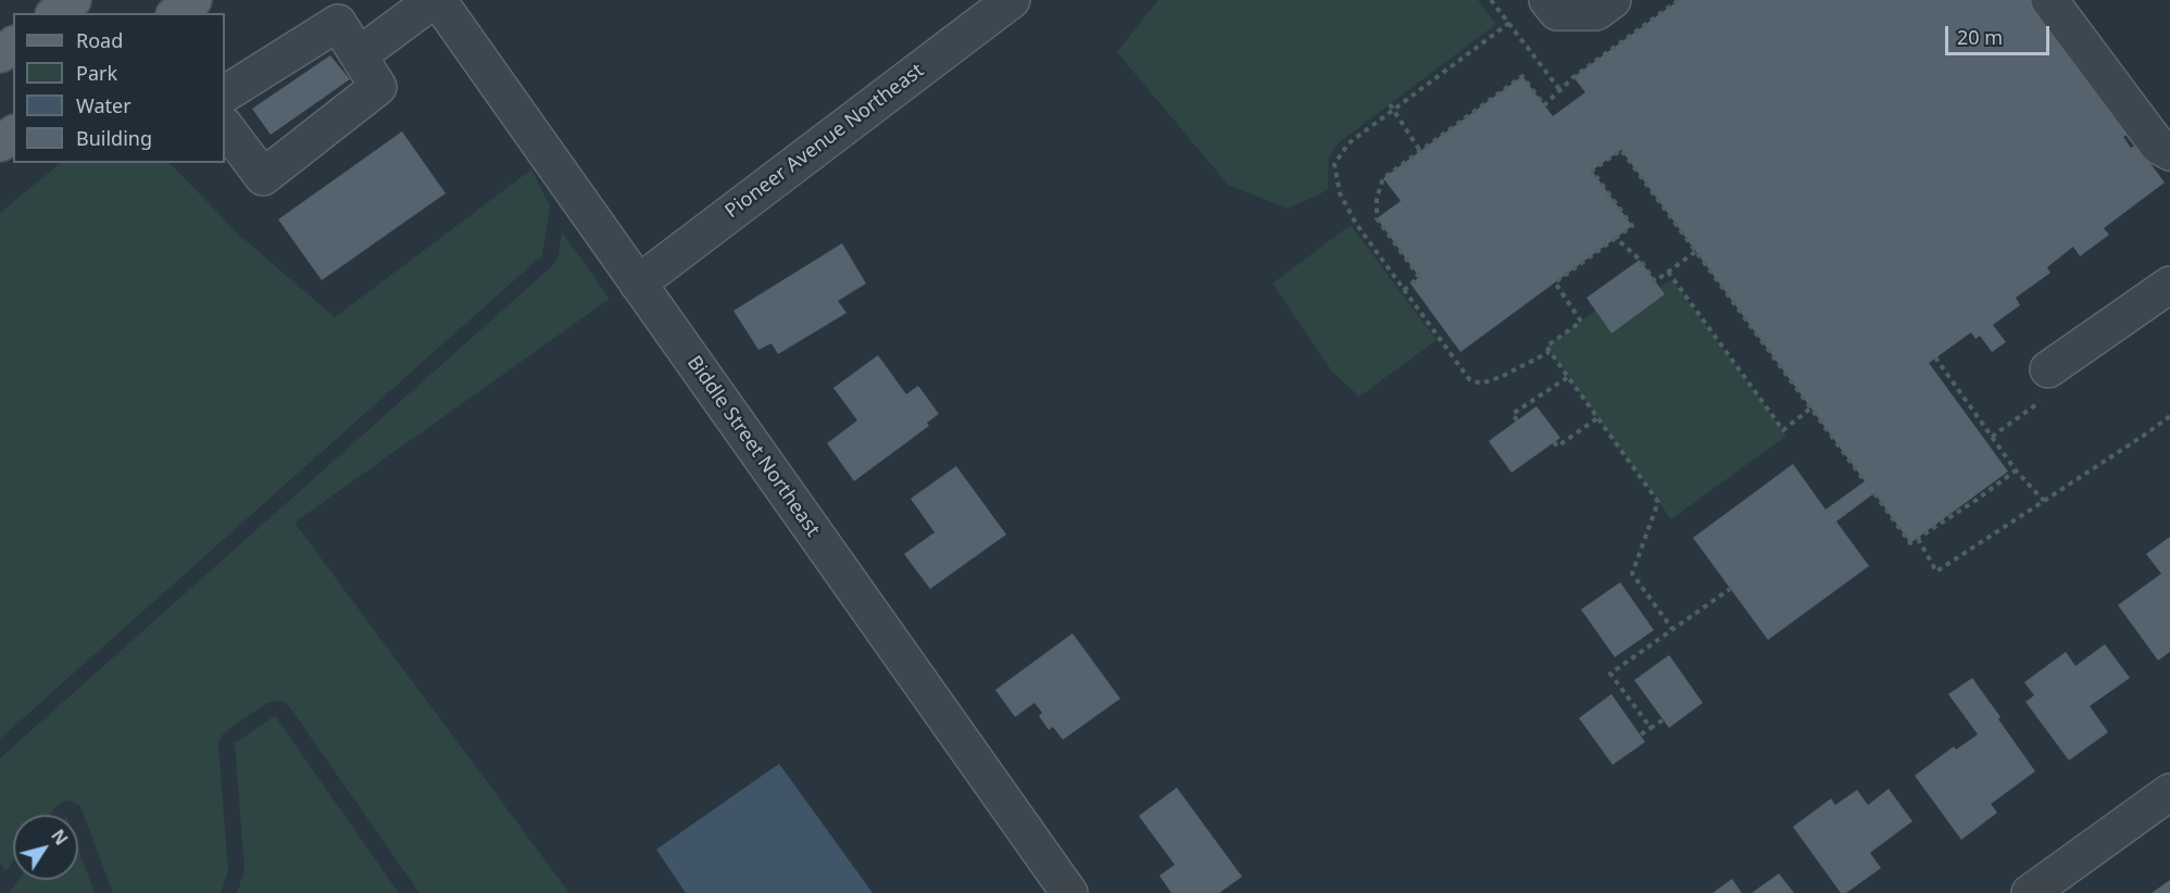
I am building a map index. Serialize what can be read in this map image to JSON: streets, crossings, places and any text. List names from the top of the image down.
{
  "streets": {
    "street": ["Pioneer Avenue Northeast", "Biddle Street Northeast"]
  },
  "crossings": [
    ["Pioneer Avenue Northeast", "Biddle Street Northeast"]
  ],
  "legend": [
    "Road",
    "Park",
    "Water",
    "Building"
  ],
  "scale_bar": "20 m",
  "north": "top right"
}
